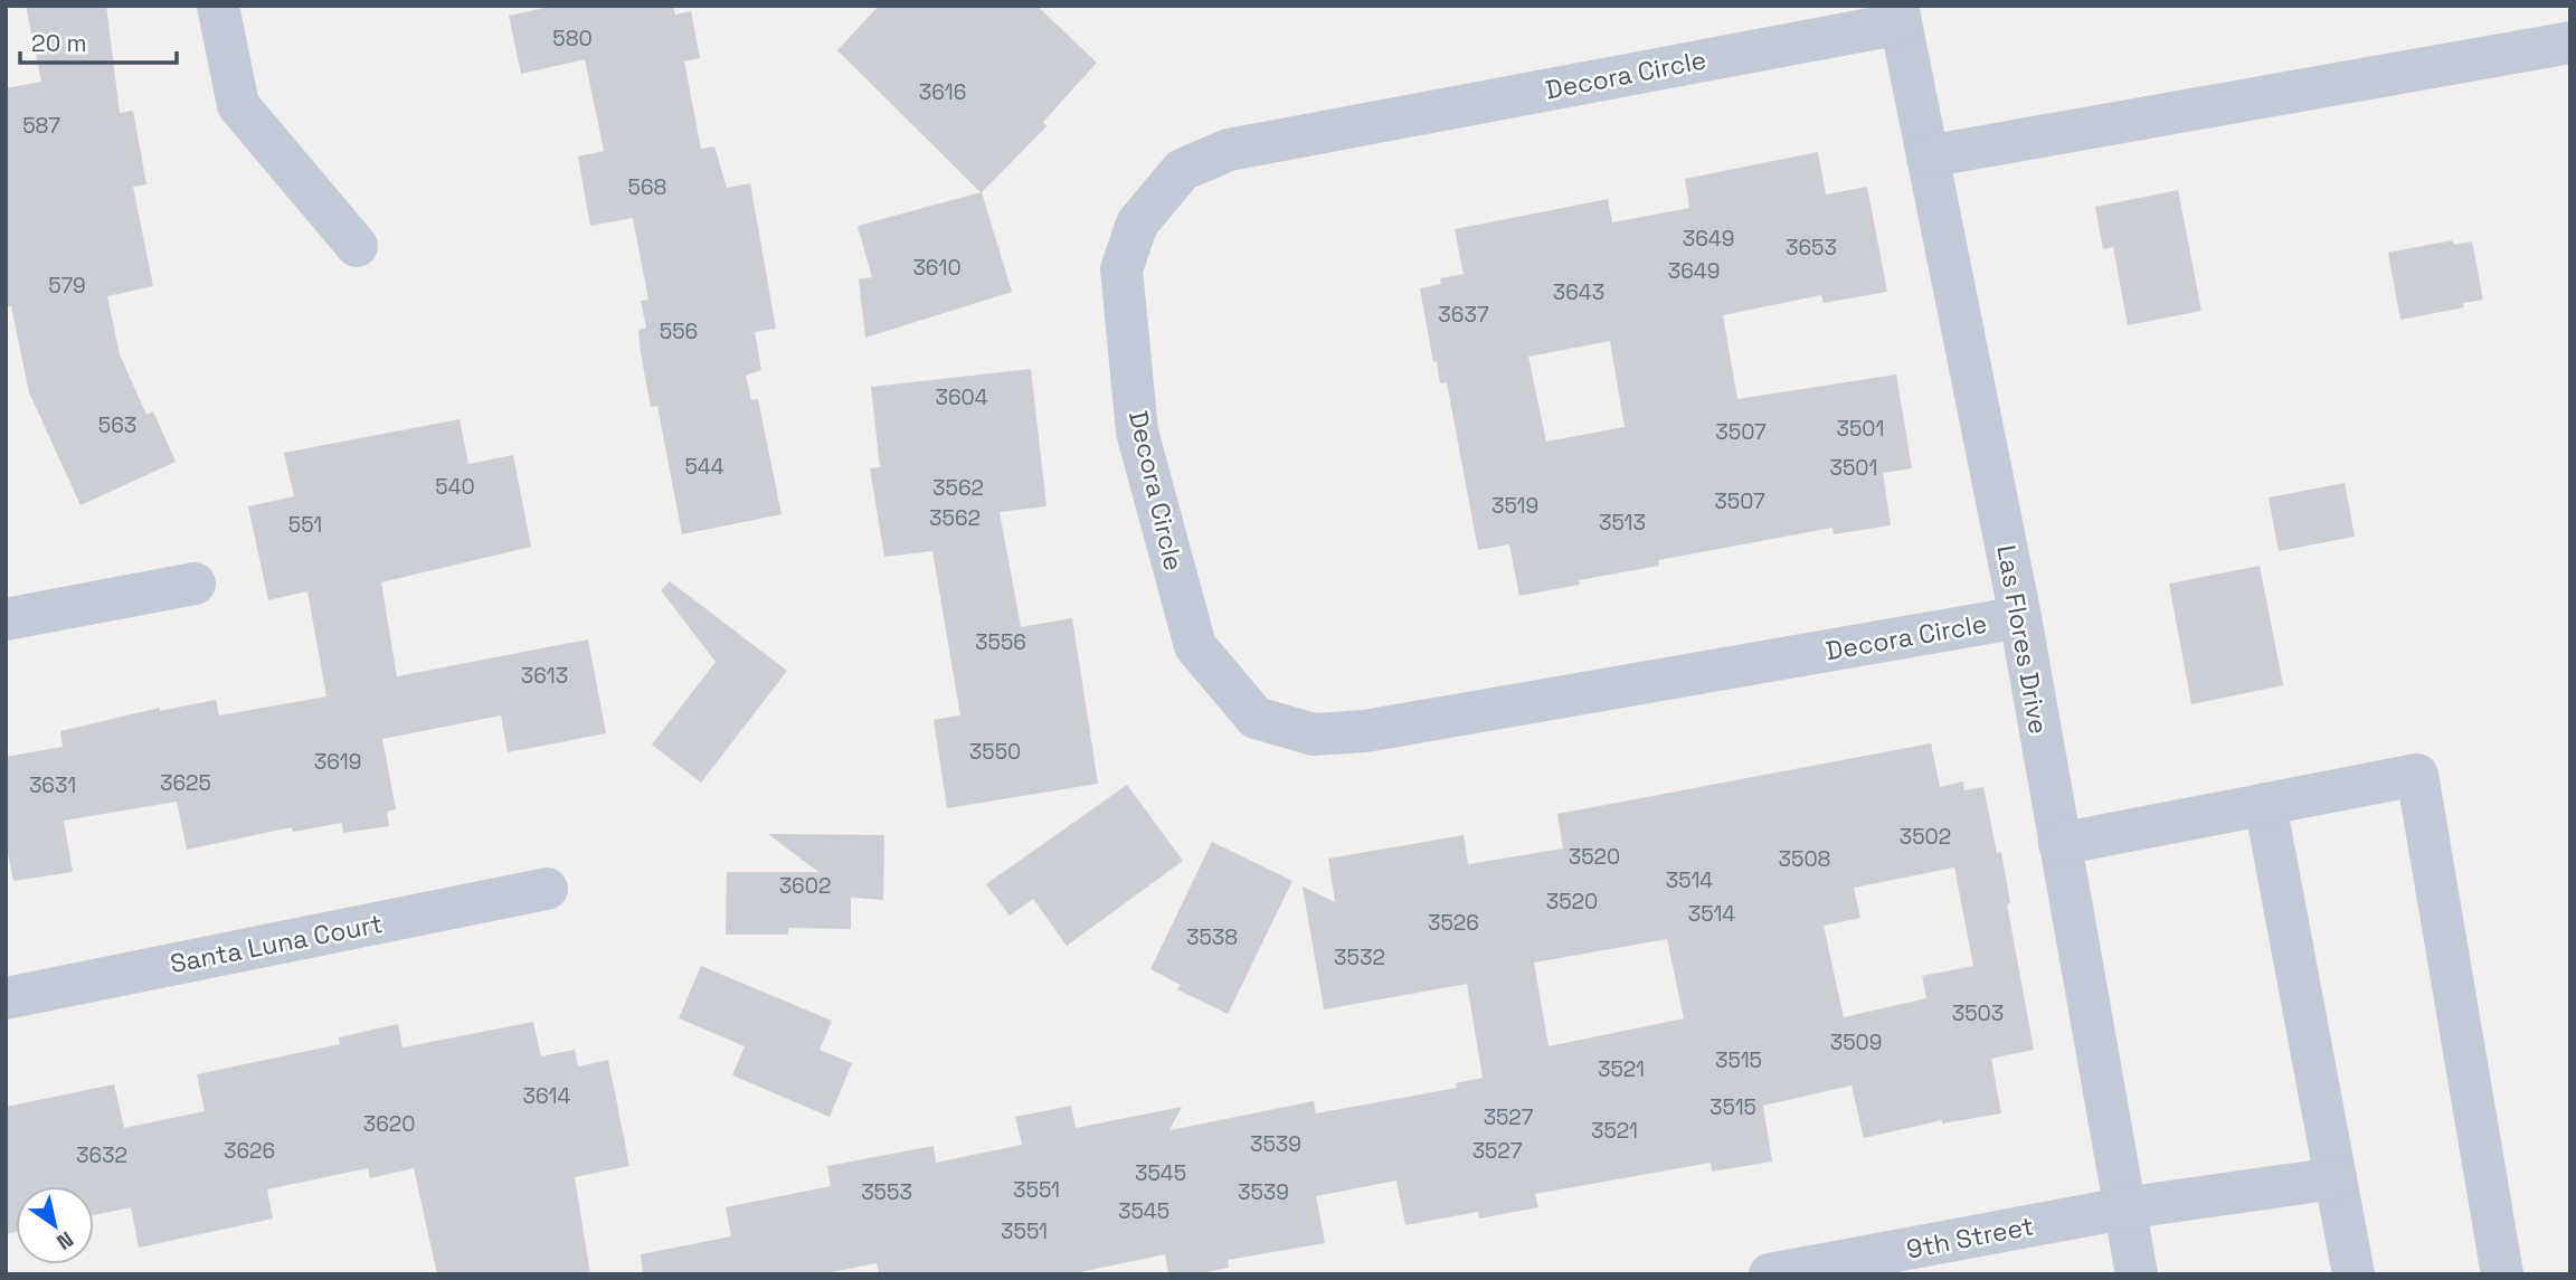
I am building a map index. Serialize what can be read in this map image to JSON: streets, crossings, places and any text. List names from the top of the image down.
{
  "streets": {
    "street": [
      "Decora Circle",
      "Las Flores Drive",
      "Santa Luna Court",
      "9th Street"
    ]
  },
  "crossings": [
    ["Decora Circle", "Las Flores Drive"],
    ["Las Flores Drive", "9th Street"]
  ],
  "house_numbers": [
    "580",
    "3616",
    "587",
    "568",
    "3649",
    "3653",
    "3610",
    "3649",
    "579",
    "3643",
    "3637",
    "556",
    "3604",
    "563",
    "3501",
    "3507",
    "544",
    "3501",
    "540",
    "3562",
    "3507",
    "3519",
    "3562",
    "3513",
    "551",
    "3556",
    "3613",
    "3550",
    "3619",
    "3625",
    "3631",
    "3502",
    "3520",
    "3508",
    "3514",
    "3602",
    "3520",
    "3514",
    "3526",
    "3538",
    "3532",
    "3503",
    "3509",
    "3515",
    "3521",
    "3614",
    "3515",
    "3527",
    "3620",
    "3521",
    "3539",
    "3626",
    "3527",
    "3632",
    "3545",
    "3551",
    "3553",
    "3539",
    "3545",
    "3551"
  ],
  "scale_bar": "20 m",
  "north": "bottom right"
}
